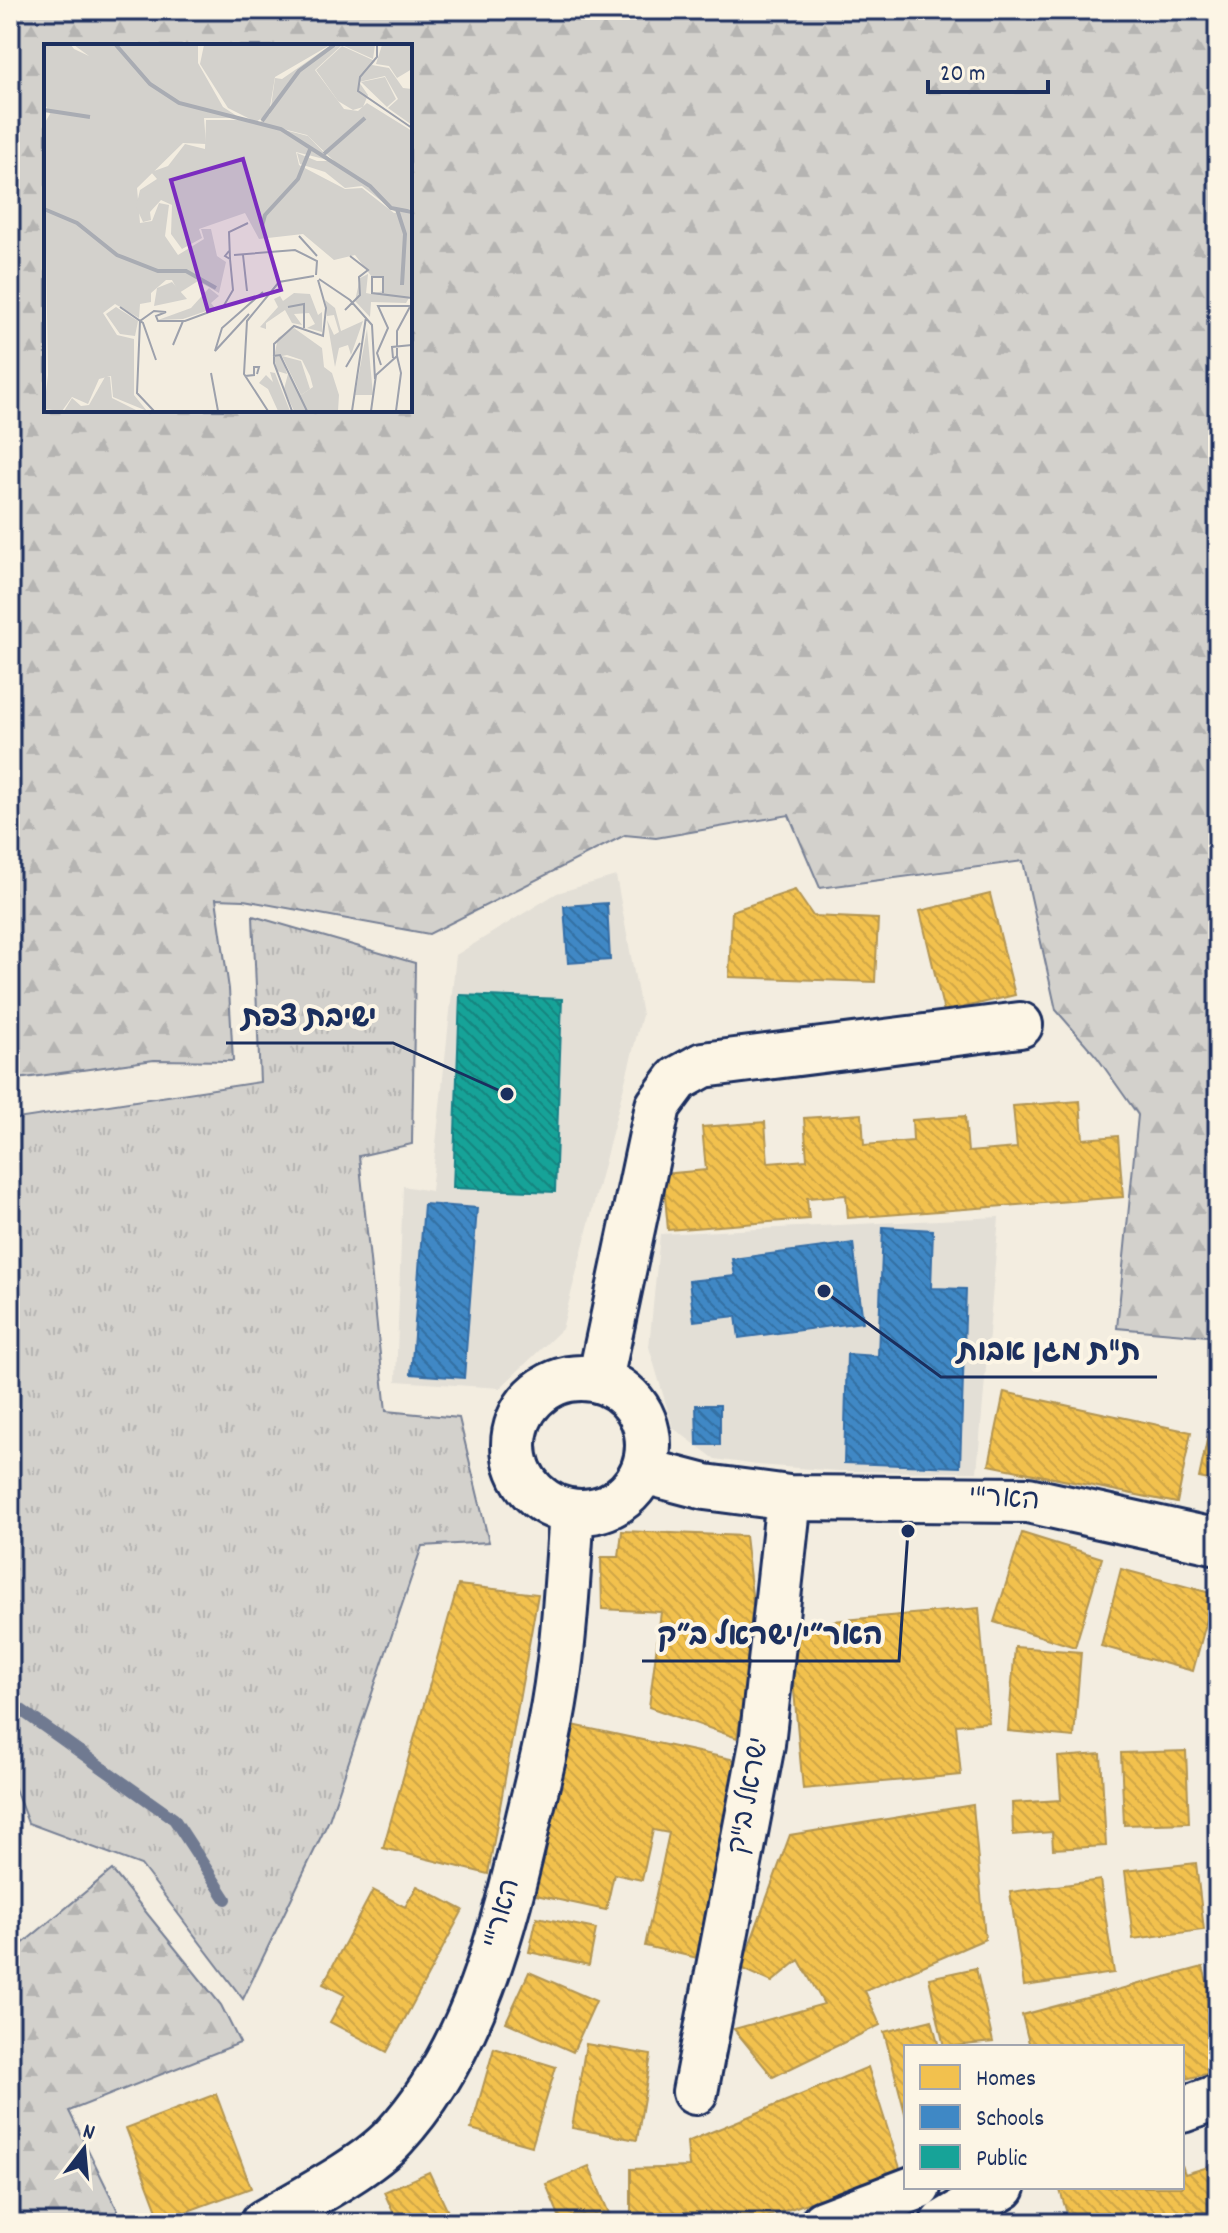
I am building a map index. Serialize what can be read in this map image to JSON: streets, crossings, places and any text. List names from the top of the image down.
{
  "streets": {
    "street": ["האר\"י", "ישראל ב\"ק"]
  },
  "crossings": [
    ["האר\"י", "ישראל ב\"ק"]
  ],
  "places": ["ישיבת צפת", "ת\"ת מגן אבות", "האר״י/ישראל ב״ק"],
  "legend": ["Homes", "Schools", "Public"],
  "scale_bar": "20 m",
  "north": "top"
}
